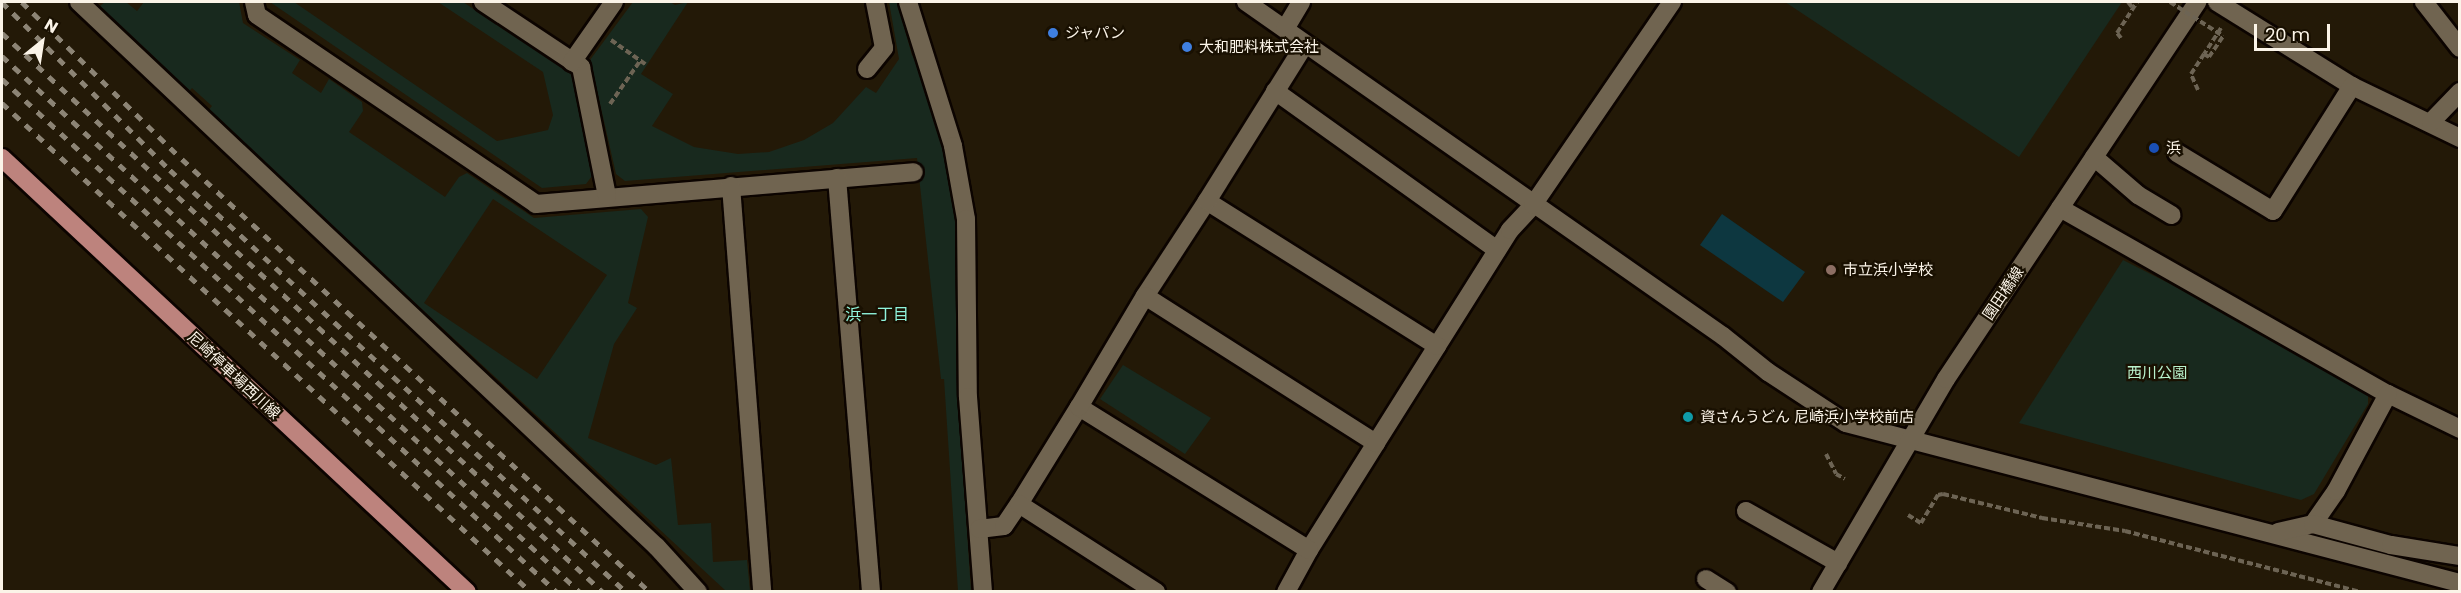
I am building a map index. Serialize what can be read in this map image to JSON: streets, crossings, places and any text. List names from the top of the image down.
{
  "streets": {
    "main road": ["尼崎停車場西川線"],
    "street": ["園田橋線"]
  },
  "districts": ["浜一丁目"],
  "parks": ["西川公園"],
  "places": [
    "ジャパン",
    "大和肥料株式会社",
    "浜",
    "市立浜小学校",
    "資さんうどん 尼崎浜小学校前店"
  ],
  "scale_bar": "20 m",
  "north": "top right"
}
